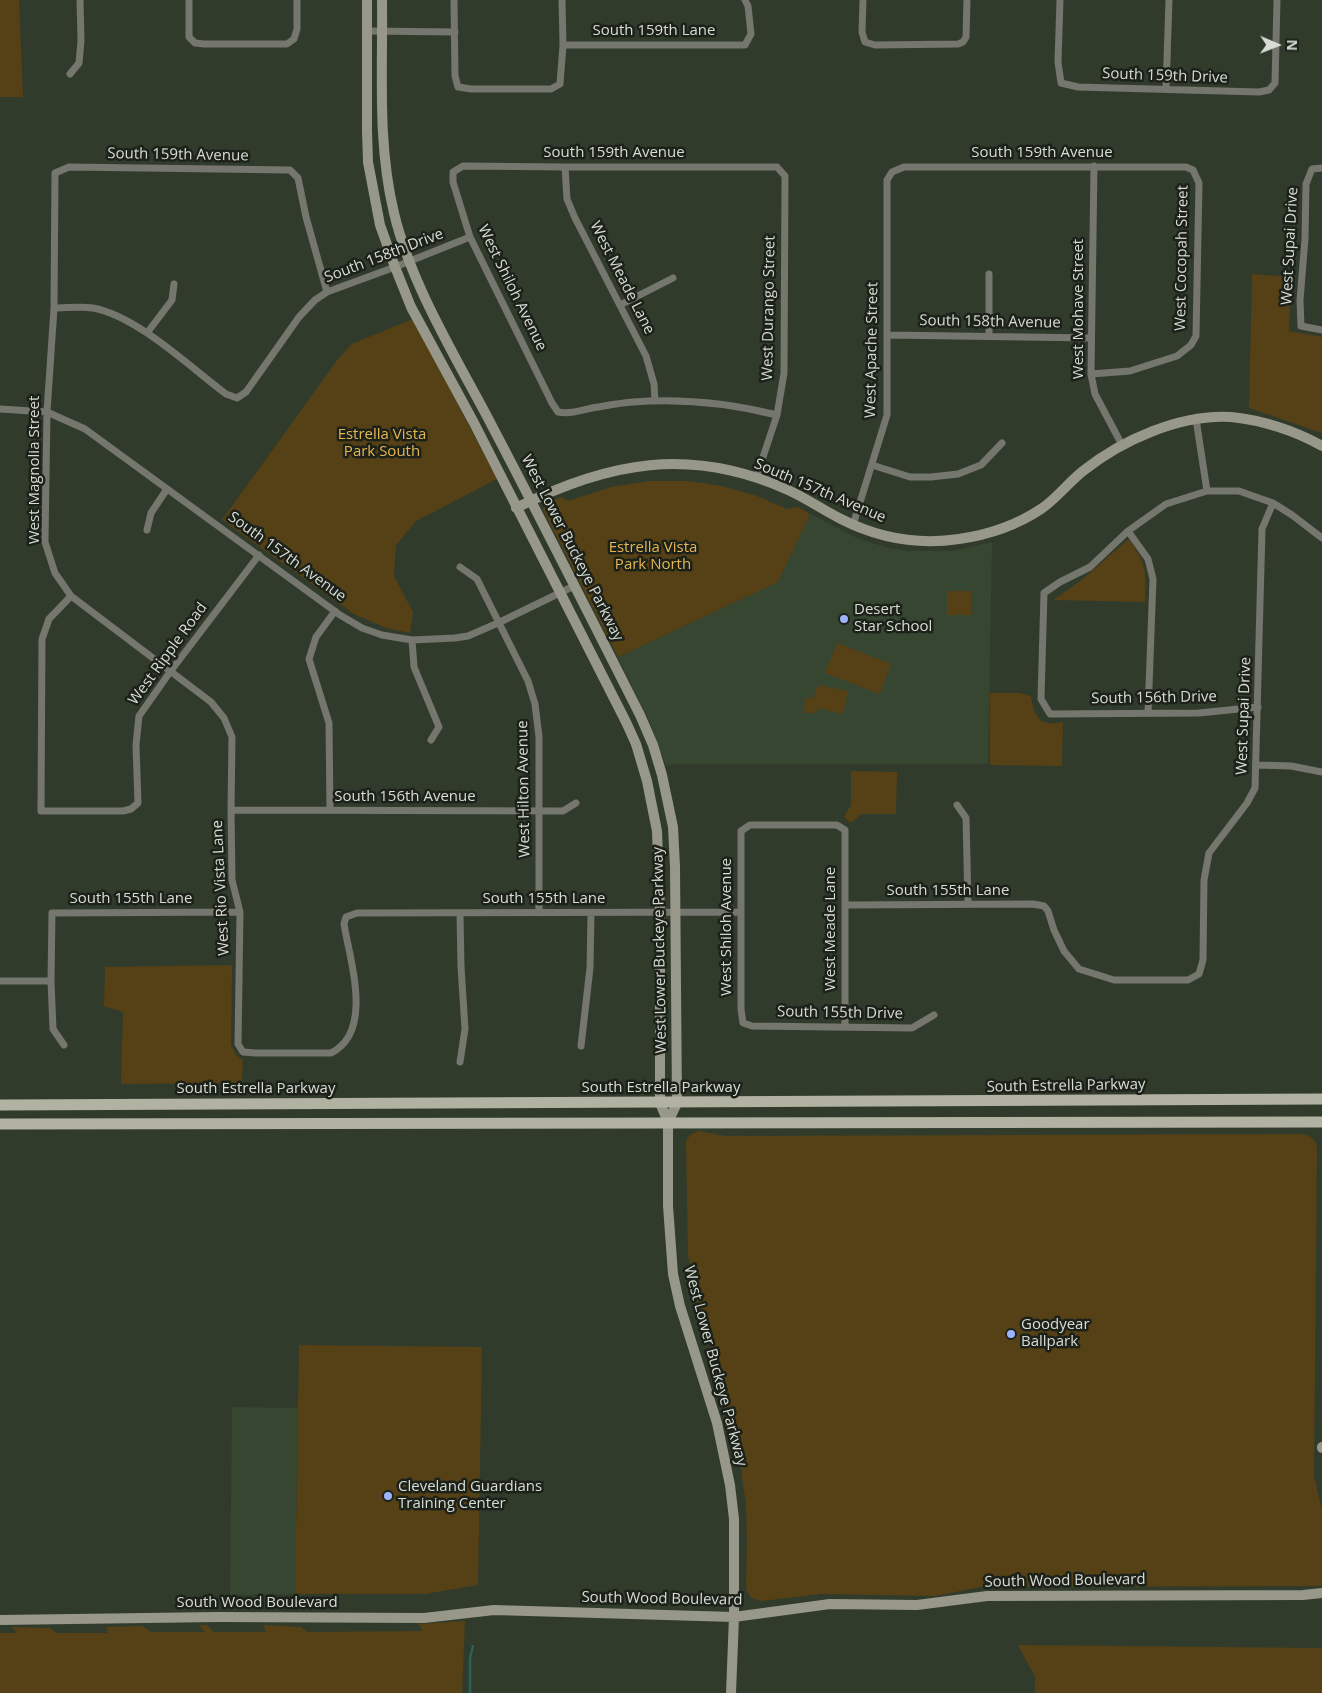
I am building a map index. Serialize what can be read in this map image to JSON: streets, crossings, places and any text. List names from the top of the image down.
{
  "streets": {
    "main road": [
      "South 157th Avenue",
      "West Lower Buckeye Parkway",
      "South Estrella Parkway",
      "South Wood Boulevard"
    ],
    "street": [
      "South 159th Lane",
      "South 159th Drive",
      "South 159th Avenue",
      "West Supai Drive",
      "South 158th Drive",
      "West Cocopah Street",
      "West Meade Lane",
      "West Shiloh Avenue",
      "West Durango Street",
      "West Mohave Street",
      "South 158th Avenue",
      "West Apache Street",
      "West Magnolia Street",
      "West Ripple Road",
      "South 156th Drive",
      "West Hilton Avenue",
      "South 156th Avenue",
      "West Rio Vista Lane",
      "South 155th Lane",
      "South 155th Drive"
    ]
  },
  "crossings": [
    ["South 159th Avenue", "South 158th Drive"],
    ["South 159th Avenue", "West Cocopah Street"],
    ["South 159th Avenue", "West Meade Lane"],
    ["South 159th Avenue", "West Shiloh Avenue"],
    ["South 159th Avenue", "West Durango Street"],
    ["South 159th Avenue", "West Mohave Street"],
    ["South 159th Avenue", "West Apache Street"],
    ["South 159th Avenue", "West Magnolia Street"],
    ["West Supai Drive", "South 156th Drive"],
    ["West Supai Drive", "South 155th Lane"],
    ["South 158th Drive", "West Shiloh Avenue"],
    ["South 158th Drive", "West Lower Buckeye Parkway"],
    ["West Cocopah Street", "West Mohave Street"],
    ["West Meade Lane", "West Shiloh Avenue"],
    ["West Meade Lane", "South 155th Lane"],
    ["West Meade Lane", "South 155th Drive"],
    ["West Shiloh Avenue", "South 155th Lane"],
    ["West Shiloh Avenue", "South 155th Drive"],
    ["West Durango Street", "South 157th Avenue"],
    ["West Mohave Street", "South 158th Avenue"],
    ["West Mohave Street", "South 157th Avenue"],
    ["South 158th Avenue", "West Apache Street"],
    ["West Apache Street", "South 157th Avenue"],
    ["West Magnolia Street", "South 157th Avenue"],
    ["West Magnolia Street", "West Ripple Road"],
    ["South 157th Avenue", "West Lower Buckeye Parkway"],
    ["South 157th Avenue", "West Ripple Road"],
    ["South 157th Avenue", "West Hilton Avenue"],
    ["West Lower Buckeye Parkway", "South 155th Lane"],
    ["West Lower Buckeye Parkway", "South Estrella Parkway"],
    ["West Lower Buckeye Parkway", "South Wood Boulevard"],
    ["West Hilton Avenue", "South 156th Avenue"],
    ["West Hilton Avenue", "South 155th Lane"],
    ["South 156th Avenue", "West Rio Vista Lane"],
    ["West Rio Vista Lane", "South 155th Lane"]
  ],
  "parks": ["Estrella Vista Park South", "Estrella Vista Park North"],
  "places": ["Desert Star School", "Goodyear Ballpark", "Cleveland Guardians Training Center"],
  "north": "right"
}
